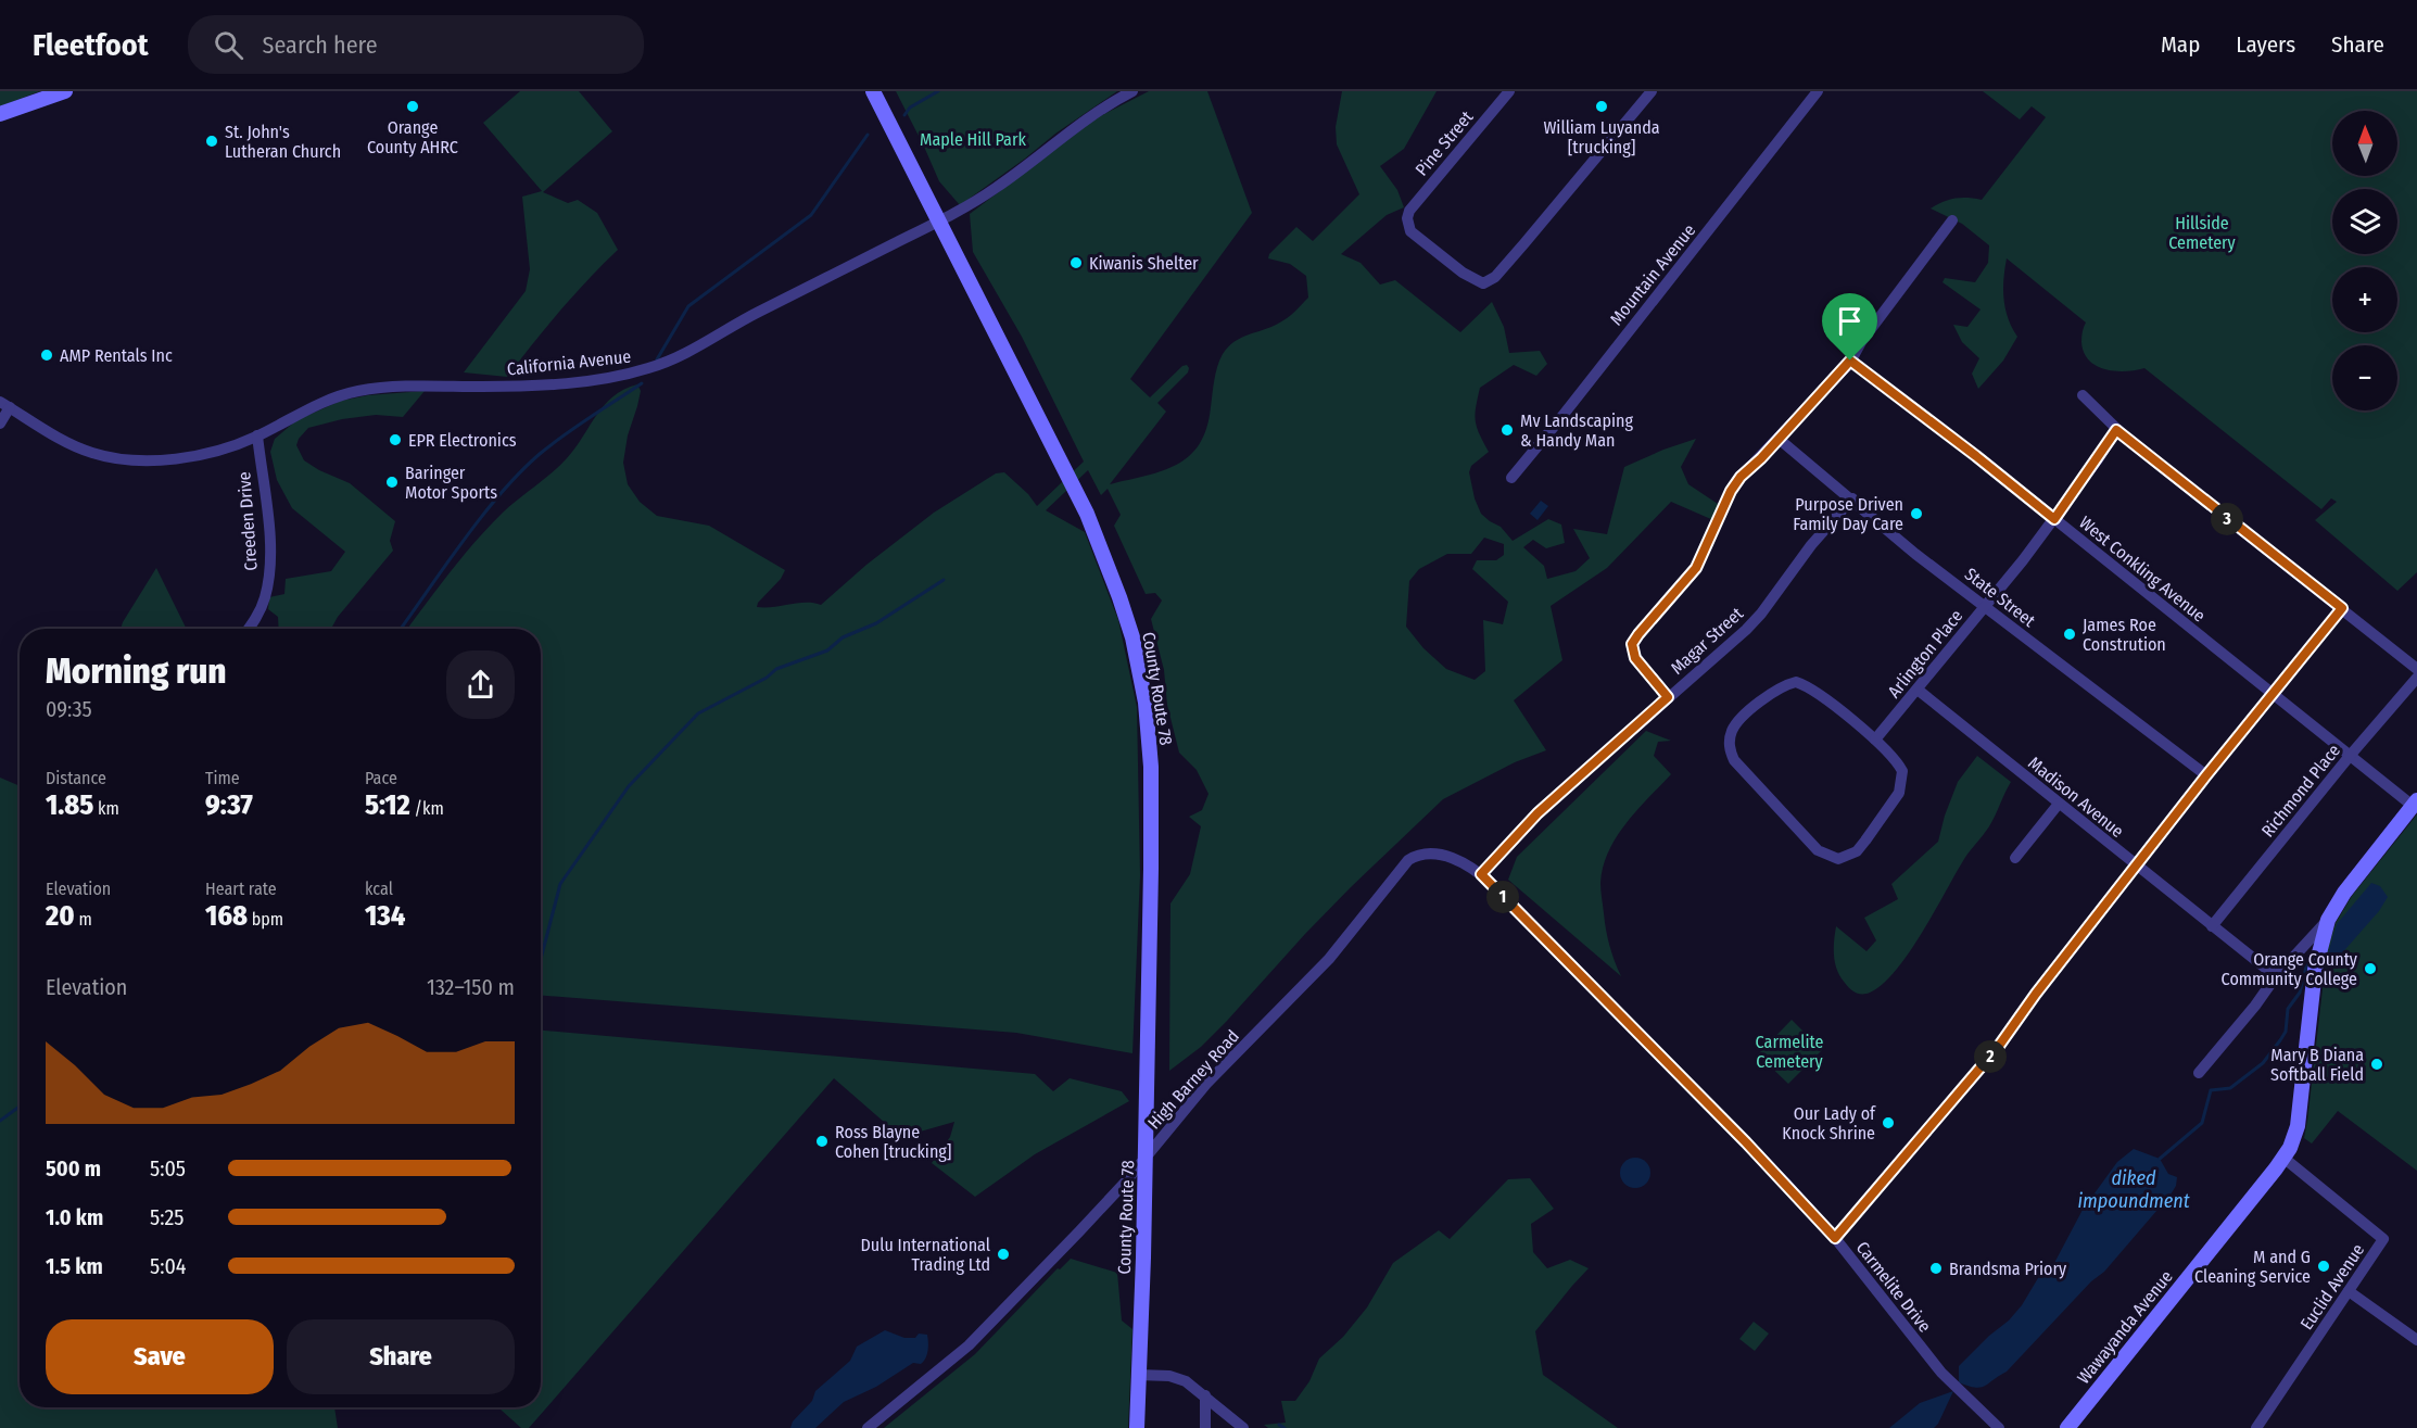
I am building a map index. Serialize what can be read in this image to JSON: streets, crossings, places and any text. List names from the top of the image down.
{
  "streets": {
    "street": [
      "Pine Street",
      "Mountain Avenue",
      "California Avenue",
      "Creeden Drive",
      "West Conkling Avenue",
      "State Street",
      "Magar Street",
      "Arlington Place",
      "County Route 78",
      "Richmond Place",
      "Madison Avenue",
      "High Barney Road",
      "Carmelite Drive",
      "Euclid Avenue",
      "Wawayanda Avenue"
    ]
  },
  "crossings": [
    ["California Avenue", "Creeden Drive"],
    ["California Avenue", "County Route 78"],
    ["West Conkling Avenue", "Arlington Place"],
    ["West Conkling Avenue", "Richmond Place"],
    ["West Conkling Avenue", "Wawayanda Avenue"],
    ["State Street", "Magar Street"],
    ["State Street", "Arlington Place"],
    ["Magar Street", "Carmelite Drive"],
    ["Arlington Place", "Madison Avenue"],
    ["County Route 78", "High Barney Road"],
    ["Richmond Place", "Madison Avenue"],
    ["High Barney Road", "Carmelite Drive"],
    ["Euclid Avenue", "Wawayanda Avenue"]
  ],
  "water": ["diked impoundment"],
  "parks": ["Maple Hill Park", "Hillside Cemetery", "Carmelite Cemetery"],
  "places": [
    "Orange County AHRC",
    "William Luyanda [trucking]",
    "St. John's Lutheran Church",
    "Kiwanis Shelter",
    "AMP Rentals Inc",
    "Mv Landscaping & Handy Man",
    "EPR Electronics",
    "Baringer Motor Sports",
    "Purpose Driven Family Day Care",
    "James Roe Constrution",
    "Orange County Community College",
    "Mary B Diana Softball Field",
    "Our Lady of Knock Shrine",
    "Ross Blayne Cohen [trucking]",
    "Dulu International Trading Ltd",
    "M and G Cleaning Service",
    "Brandsma Priory"
  ],
  "north": "top",
  "page": {
    "header": "Fleetfoot",
    "search": "Search here",
    "nav": ["Map", "Layers", "Share"],
    "map_buttons": ["+", "−"],
    "pins": ["3", "1", "2"],
    "heading": ["Morning run", "09:35"],
    "stats": [
      ["Distance", "1.85 km"],
      ["Time", "9:37"],
      ["Pace", "5:12 /km"],
      ["Elevation", "20 m"],
      ["Heart rate", "168 bpm"],
      ["kcal", "134"]
    ],
    "chart": ["Elevation", "132–150 m"],
    "list": [
      {
        "name": "500 m",
        "note": "5:05"
      },
      {
        "name": "1.0 km",
        "note": "5:25"
      },
      {
        "name": "1.5 km",
        "note": "5:04"
      }
    ],
    "buttons": ["Save", "Share"]
  }
}
